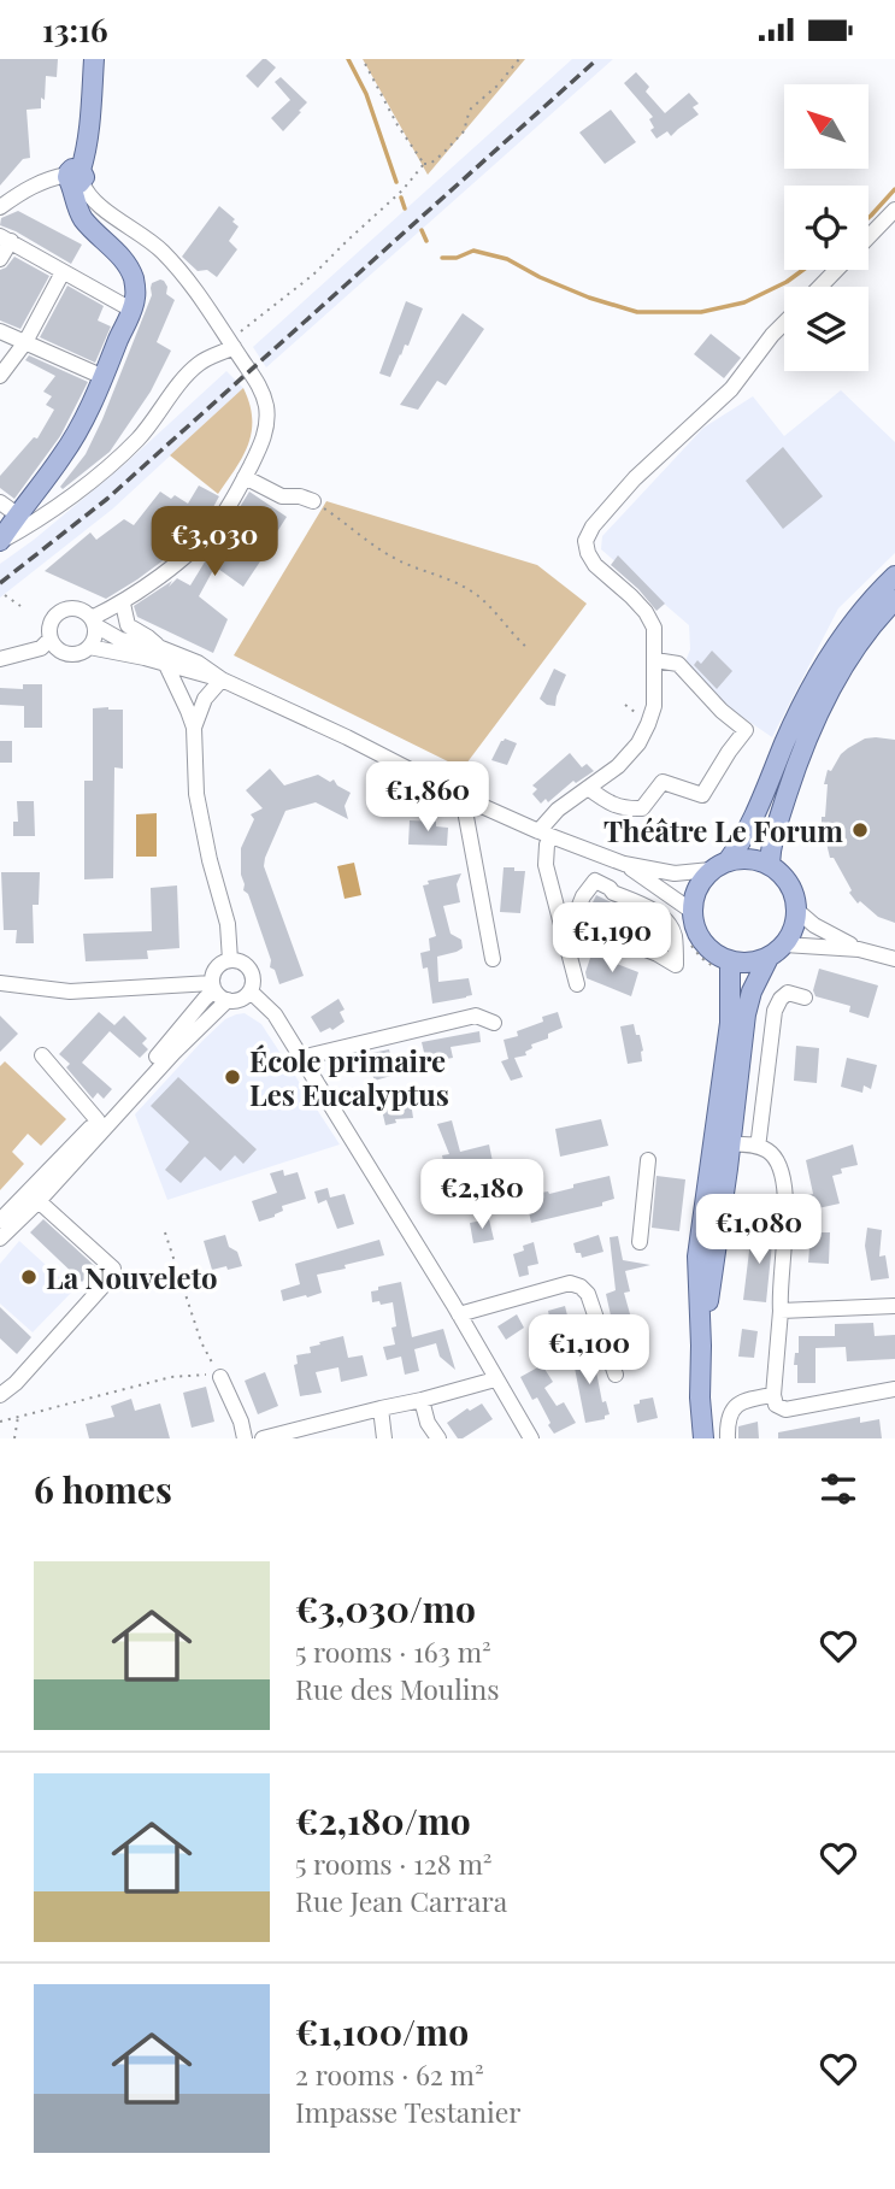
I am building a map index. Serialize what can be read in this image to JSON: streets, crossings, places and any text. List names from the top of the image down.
{
  "places": ["Théâtre Le Forum", "École primaire Les Eucalyptus", "La Nouveleto"],
  "north": "top left",
  "page": {
    "status": "13:16",
    "price": [
      "€3,030",
      "€1,860",
      "€1,190",
      "€2,180",
      "€1,080",
      "€1,100"
    ],
    "heading": "6 homes",
    "list": [
      {
        "name": "€3,030/mo",
        "note": "5 rooms · 163 m² · Rue des Moulins"
      },
      {
        "name": "€2,180/mo",
        "note": "5 rooms · 128 m² · Rue Jean Carrara"
      },
      {
        "name": "€1,100/mo",
        "note": "2 rooms · 62 m² · Impasse Testanier"
      }
    ]
  }
}
